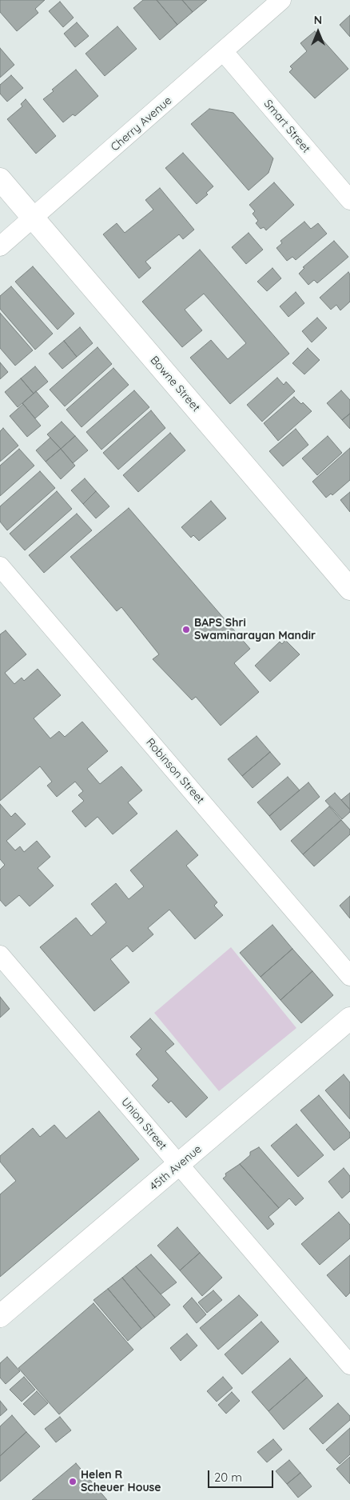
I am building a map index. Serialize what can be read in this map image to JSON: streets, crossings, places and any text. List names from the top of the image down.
{
  "streets": {
    "street": [
      "Cherry Avenue",
      "Smart Street",
      "Bowne Street",
      "Robinson Street",
      "Union Street",
      "45th Avenue"
    ]
  },
  "crossings": [
    ["Cherry Avenue", "Smart Street"],
    ["Cherry Avenue", "Bowne Street"],
    ["Union Street", "45th Avenue"]
  ],
  "places": ["BAPS Shri Swaminarayan Mandir", "Helen R Scheuer House"],
  "scale_bar": "20 m",
  "north": "top"
}
